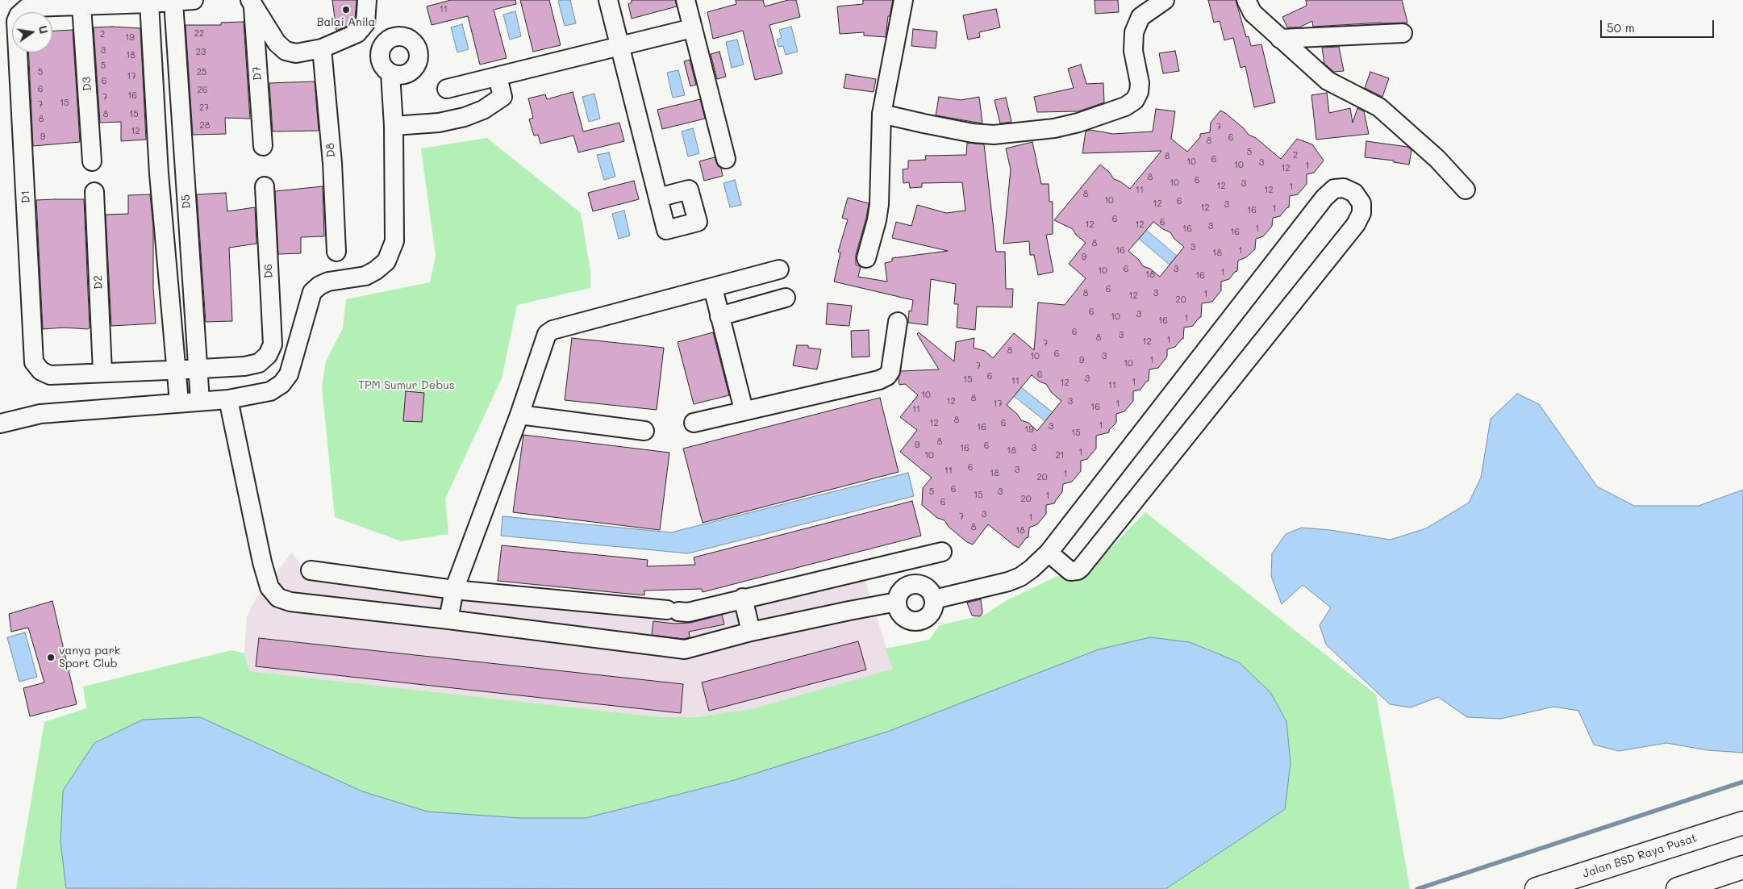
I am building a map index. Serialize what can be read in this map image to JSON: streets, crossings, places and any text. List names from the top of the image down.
{
  "streets": {
    "main road": ["Jalan BSD Raya Pusat"],
    "street": [
      "D7",
      "D3",
      "D8",
      "D1",
      "D5",
      "D6",
      "D2"
    ]
  },
  "crossings": [
    ["D3", "D1"],
    ["D1", "D2"],
    ["D5", "D6"]
  ],
  "parks": ["TPM Sumur Debus"],
  "places": ["Balai Anila", "vanya park Sport Club"],
  "house_numbers": [
    "11",
    "22",
    "2",
    "19",
    "3",
    "23",
    "18",
    "5",
    "5",
    "25",
    "17",
    "6",
    "6",
    "26",
    "16",
    "7",
    "15",
    "7",
    "27",
    "8",
    "15",
    "8",
    "28",
    "7",
    "12",
    "9",
    "6",
    "8",
    "5",
    "2",
    "8",
    "6",
    "10",
    "3",
    "10",
    "1",
    "12",
    "8",
    "6",
    "10",
    "3",
    "12",
    "1",
    "11",
    "12",
    "8",
    "10",
    "6",
    "12",
    "3",
    "12",
    "1",
    "16",
    "6",
    "6",
    "12",
    "12",
    "3",
    "16",
    "1",
    "16",
    "8",
    "3",
    "16",
    "1",
    "18",
    "9",
    "6",
    "3",
    "10",
    "1",
    "18",
    "16",
    "6",
    "8",
    "3",
    "1",
    "12",
    "20",
    "6",
    "3",
    "10",
    "1",
    "16",
    "6",
    "3",
    "8",
    "1",
    "12",
    "7",
    "8",
    "6",
    "10",
    "3",
    "9",
    "1",
    "10",
    "7",
    "6",
    "6",
    "3",
    "15",
    "11",
    "1",
    "12",
    "11",
    "10",
    "8",
    "12",
    "3",
    "17",
    "1",
    "16",
    "11",
    "8",
    "12",
    "6",
    "1",
    "3",
    "16",
    "19",
    "15",
    "8",
    "9",
    "6",
    "16",
    "3",
    "18",
    "1",
    "10",
    "21",
    "6",
    "3",
    "11",
    "18",
    "1",
    "20",
    "6",
    "5",
    "3",
    "15",
    "1",
    "20",
    "6",
    "3",
    "7",
    "1",
    "8",
    "18"
  ],
  "scale_bar": "50 m",
  "north": "right"
}
